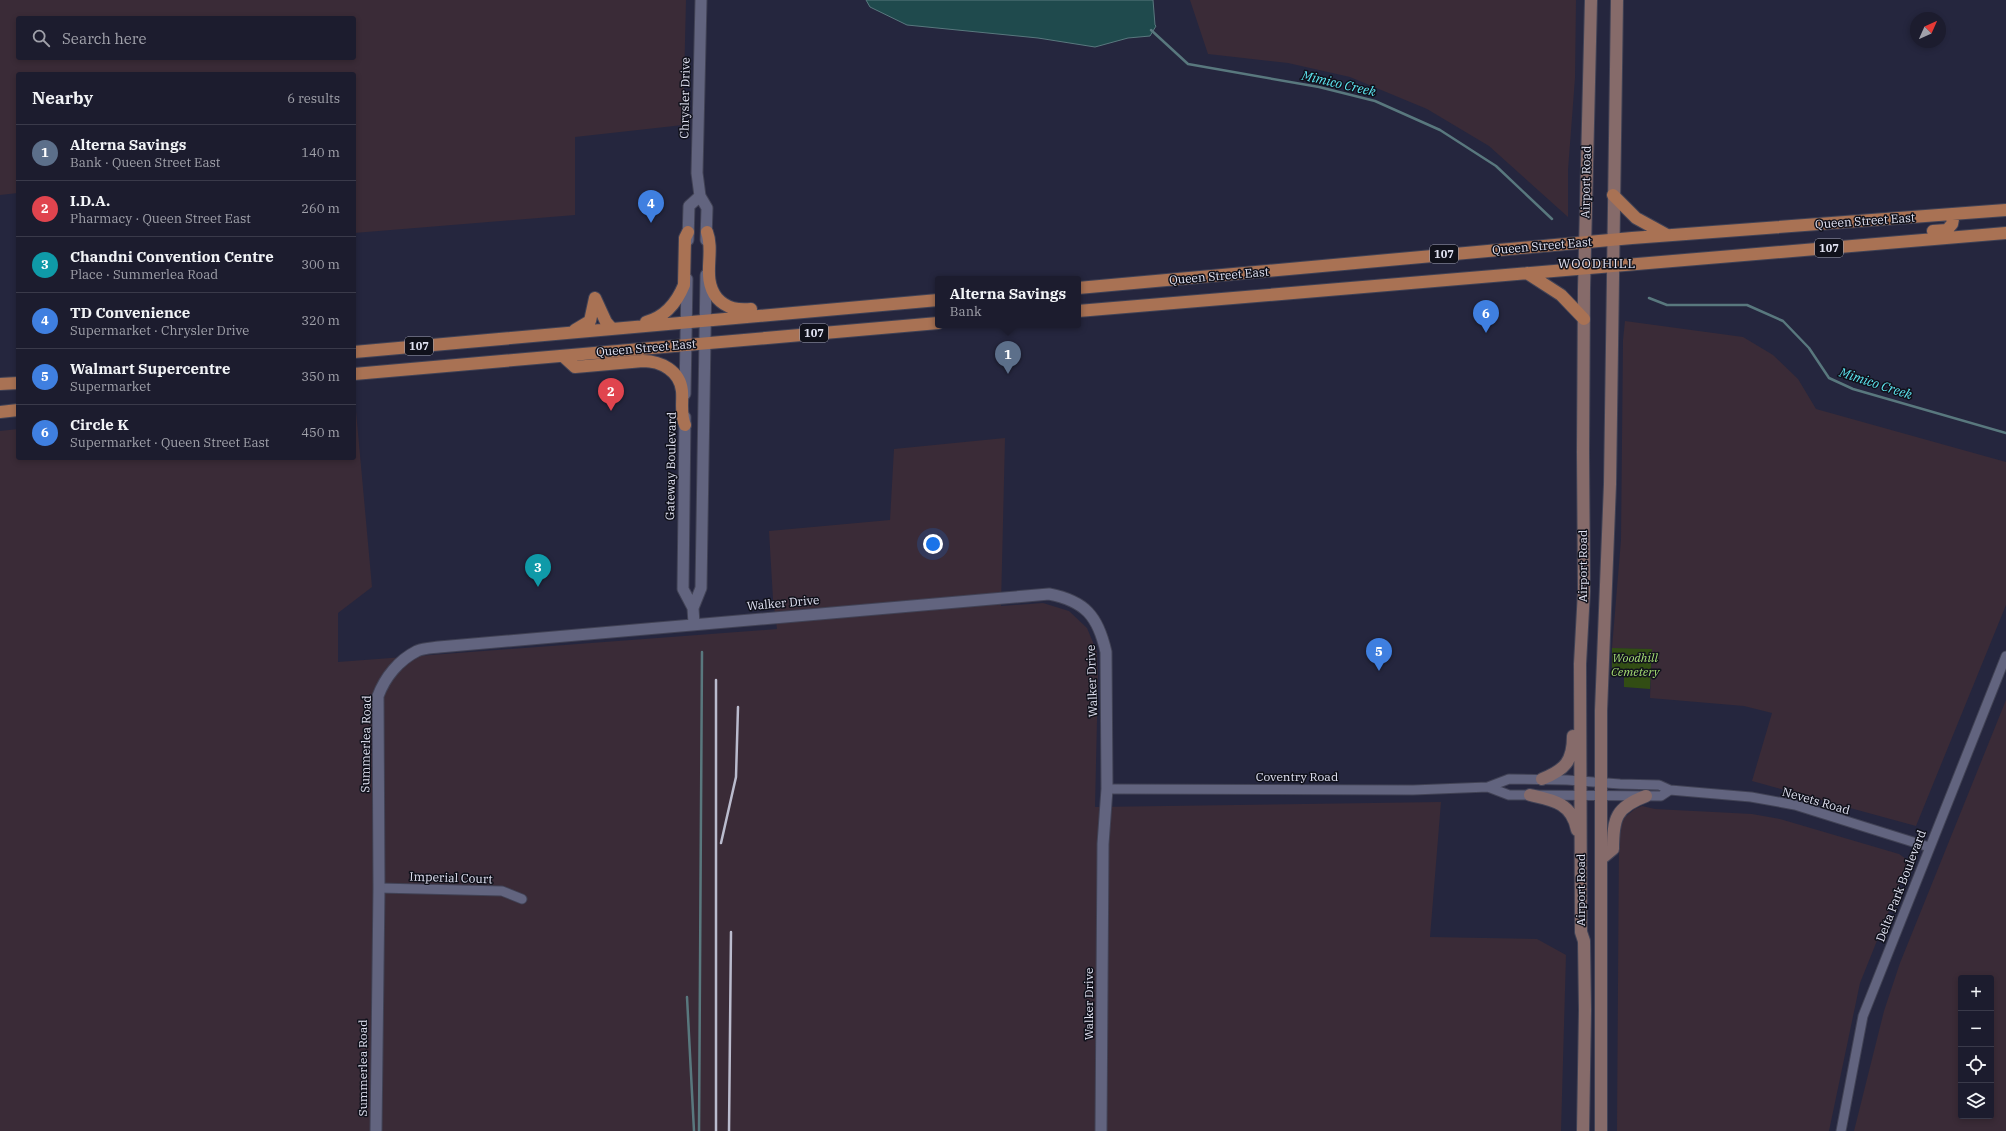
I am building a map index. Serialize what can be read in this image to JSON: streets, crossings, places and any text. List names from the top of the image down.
{
  "streets": {
    "main road": ["Airport Road", "Queen Street East", "107"],
    "street": [
      "Chrysler Drive",
      "Gateway Boulevard",
      "Walker Drive",
      "Summerlea Road",
      "Coventry Road",
      "Nevets Road",
      "Imperial Court",
      "Delta Park Boulevard"
    ]
  },
  "crossings": [
    ["Chrysler Drive", "Queen Street East"],
    ["Chrysler Drive", "Gateway Boulevard"],
    ["Airport Road", "Queen Street East"],
    ["Airport Road", "Coventry Road"],
    ["Airport Road", "Nevets Road"],
    ["Queen Street East", "Gateway Boulevard"],
    ["Gateway Boulevard", "Walker Drive"],
    ["Gateway Boulevard", "Summerlea Road"],
    ["Walker Drive", "Summerlea Road"],
    ["Walker Drive", "Coventry Road"],
    ["Summerlea Road", "Imperial Court"],
    ["Coventry Road", "Nevets Road"],
    ["Nevets Road", "Delta Park Boulevard"]
  ],
  "districts": ["WOODHILL"],
  "water": ["Mimico Creek"],
  "parks": ["Woodhill Cemetery"],
  "north": "top right",
  "page": {
    "search": "Search here",
    "heading": ["Nearby", "6 results"],
    "list": [
      {
        "mark": "1",
        "name": "Alterna Savings",
        "note": "Bank · Queen Street East",
        "value": "140 m"
      },
      {
        "mark": "2",
        "name": "I.D.A.",
        "note": "Pharmacy · Queen Street East",
        "value": "260 m"
      },
      {
        "mark": "3",
        "name": "Chandni Convention Centre",
        "note": "Place · Summerlea Road",
        "value": "300 m"
      },
      {
        "mark": "4",
        "name": "TD Convenience",
        "note": "Supermarket · Chrysler Drive",
        "value": "320 m"
      },
      {
        "mark": "5",
        "name": "Walmart Supercentre",
        "note": "Supermarket",
        "value": "350 m"
      },
      {
        "mark": "6",
        "name": "Circle K",
        "note": "Supermarket · Queen Street East",
        "value": "450 m"
      }
    ],
    "pins": [
      "4",
      "6",
      "1",
      "2",
      "3",
      "5"
    ],
    "popup": ["Alterna Savings", "Bank"],
    "map_buttons": ["+", "−"]
  }
}
